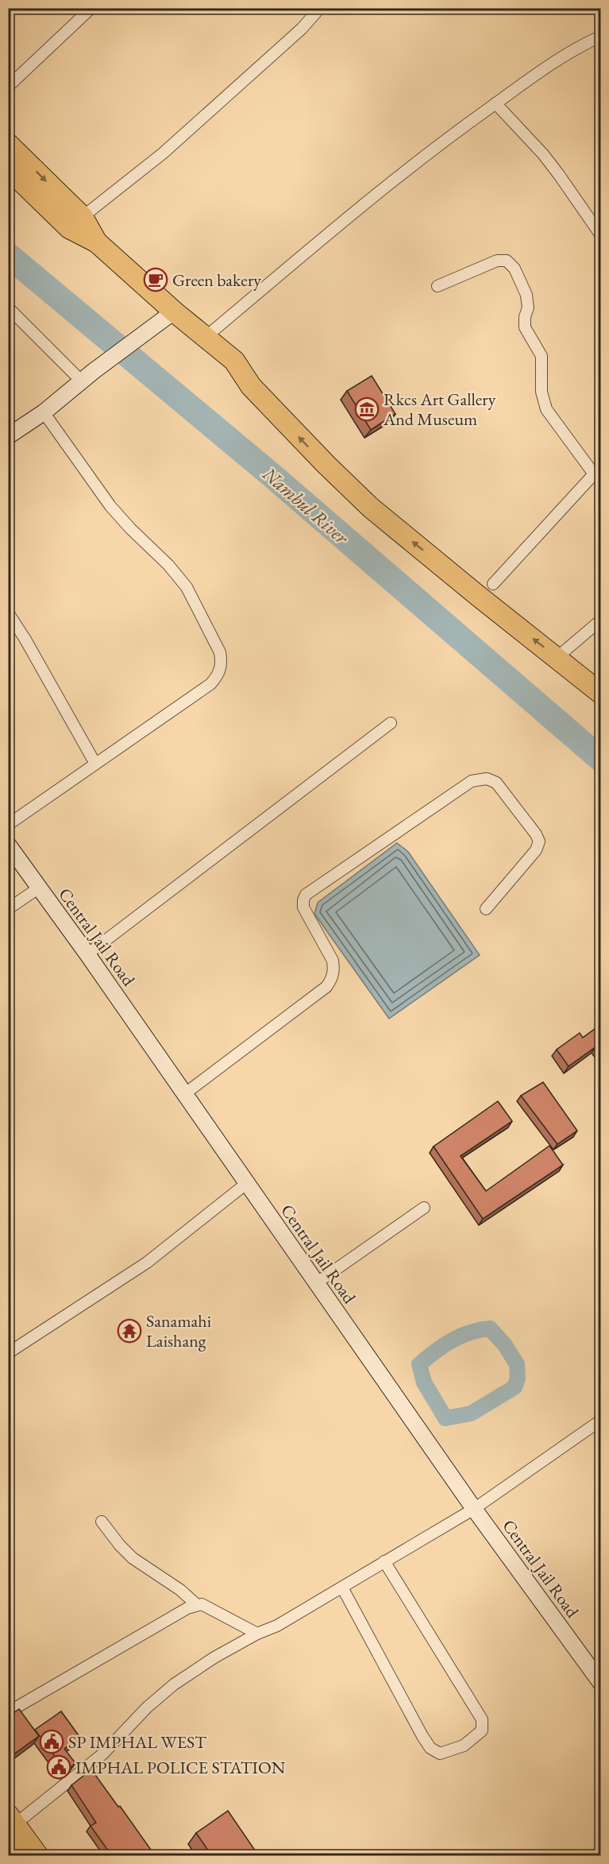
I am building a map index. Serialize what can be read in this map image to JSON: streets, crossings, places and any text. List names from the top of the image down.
{
  "streets": {
    "street": ["Central Jail Road"]
  },
  "water": ["Nambul River"],
  "places": {
    "cafe": ["Green bakery"],
    "museum": ["Rkcs Art Gallery And Museum"],
    "temple": ["Sanamahi Laishang"],
    "public building": ["SP IMPHAL WEST", "IMPHAL POLICE STATION"]
  }
}
